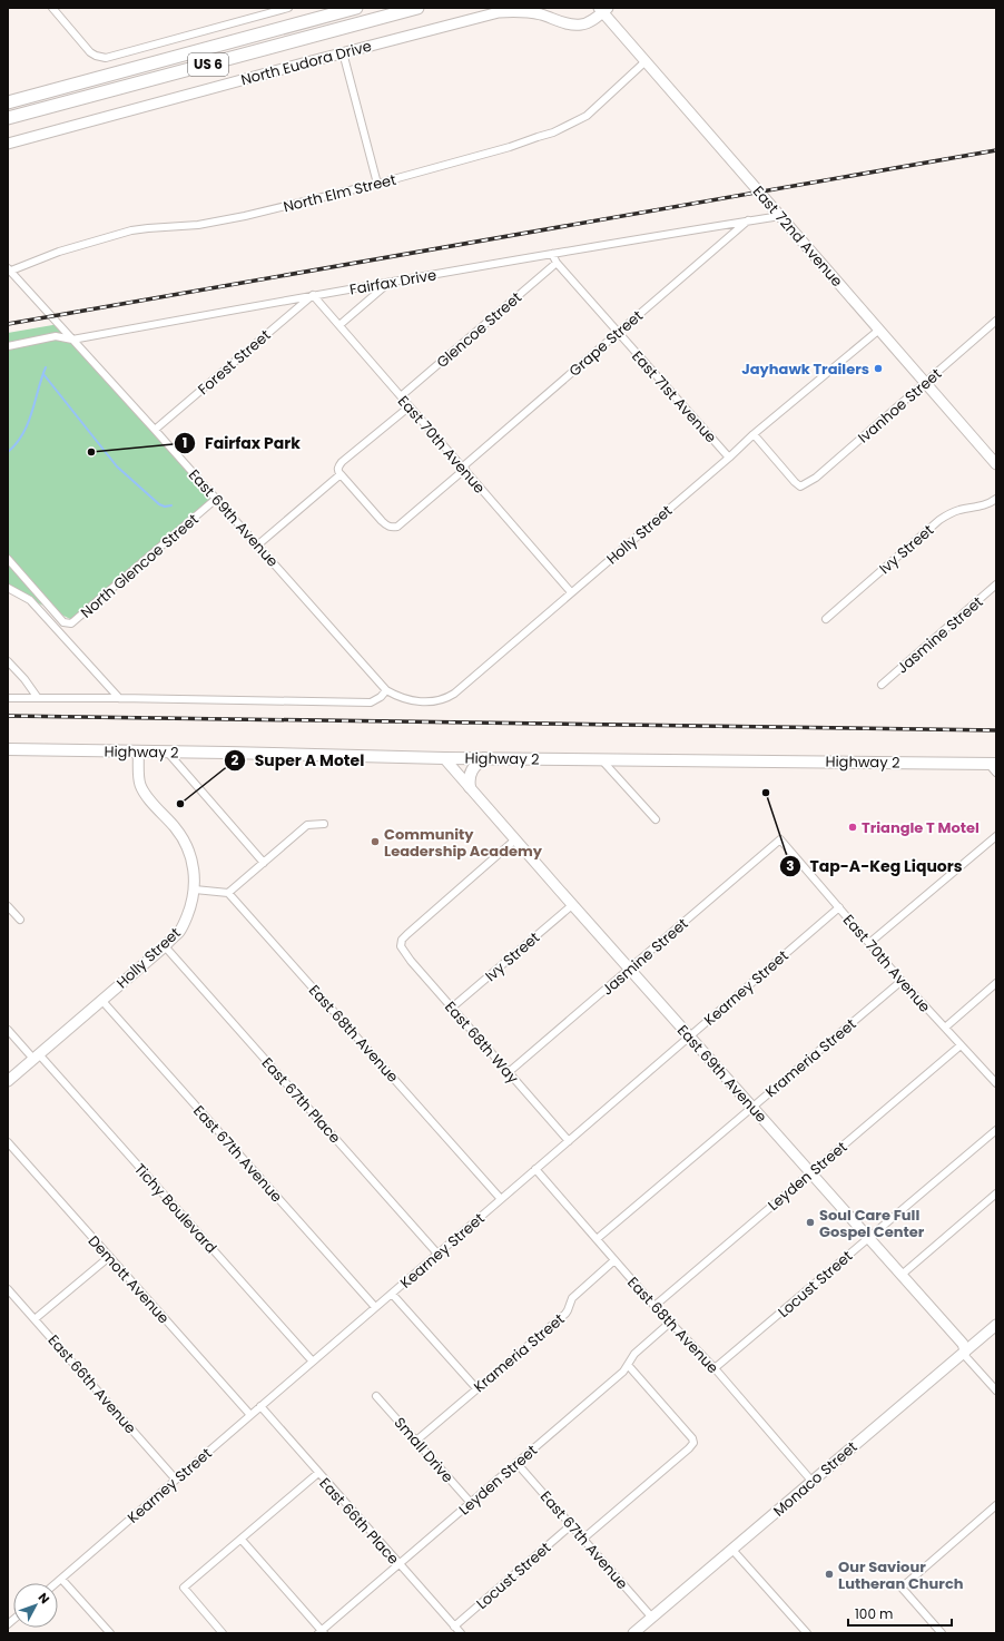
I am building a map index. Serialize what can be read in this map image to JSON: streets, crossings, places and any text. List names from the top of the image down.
{
  "streets": {
    "highway": ["US 6"],
    "main road": ["Highway 2"],
    "street": [
      "North Eudora Drive",
      "North Elm Street",
      "East 72nd Avenue",
      "Fairfax Drive",
      "Glencoe Street",
      "Grape Street",
      "Forest Street",
      "East 71st Avenue",
      "Ivanhoe Street",
      "East 70th Avenue",
      "East 69th Avenue",
      "Holly Street",
      "Ivy Street",
      "North Glencoe Street",
      "Jasmine Street",
      "Kearney Street",
      "East 68th Avenue",
      "East 68th Way",
      "Krameria Street",
      "East 67th Place",
      "East 67th Avenue",
      "Leyden Street",
      "Tichy Boulevard",
      "Demott Avenue",
      "Locust Street",
      "East 66th Avenue",
      "Small Drive",
      "Monaco Street",
      "East 66th Place"
    ]
  },
  "crossings": [
    ["North Eudora Drive", "East 72nd Avenue"],
    ["North Elm Street", "East 72nd Avenue"],
    ["North Elm Street", "East 69th Avenue"],
    ["East 72nd Avenue", "Fairfax Drive"],
    ["East 72nd Avenue", "Ivanhoe Street"],
    ["East 72nd Avenue", "Holly Street"],
    ["Fairfax Drive", "Grape Street"],
    ["Fairfax Drive", "Forest Street"],
    ["Fairfax Drive", "East 71st Avenue"],
    ["Fairfax Drive", "East 70th Avenue"],
    ["Fairfax Drive", "East 69th Avenue"],
    ["Glencoe Street", "East 71st Avenue"],
    ["Glencoe Street", "East 70th Avenue"],
    ["Grape Street", "East 71st Avenue"],
    ["Grape Street", "East 70th Avenue"],
    ["Forest Street", "East 70th Avenue"],
    ["Forest Street", "East 69th Avenue"],
    ["East 71st Avenue", "Holly Street"],
    ["Ivanhoe Street", "Holly Street"],
    ["East 70th Avenue", "Holly Street"],
    ["East 70th Avenue", "Jasmine Street"],
    ["East 70th Avenue", "Kearney Street"],
    ["East 70th Avenue", "Krameria Street"],
    ["East 70th Avenue", "Leyden Street"],
    ["East 69th Avenue", "Holly Street"],
    ["East 69th Avenue", "Ivy Street"],
    ["East 69th Avenue", "North Glencoe Street"],
    ["East 69th Avenue", "Jasmine Street"],
    ["East 69th Avenue", "Highway 2"],
    ["East 69th Avenue", "Kearney Street"],
    ["East 69th Avenue", "East 68th Way"],
    ["East 69th Avenue", "Krameria Street"],
    ["East 69th Avenue", "Leyden Street"],
    ["East 69th Avenue", "Locust Street"],
    ["East 69th Avenue", "Monaco Street"],
    ["Holly Street", "Highway 2"],
    ["Holly Street", "East 67th Place"],
    ["Holly Street", "East 67th Avenue"],
    ["Holly Street", "Tichy Boulevard"],
    ["Ivy Street", "East 68th Way"],
    ["Jasmine Street", "East 68th Way"],
    ["Kearney Street", "East 68th Avenue"],
    ["Kearney Street", "East 68th Way"],
    ["Kearney Street", "East 67th Place"],
    ["Kearney Street", "East 67th Avenue"],
    ["Kearney Street", "Tichy Boulevard"],
    ["Kearney Street", "Demott Avenue"],
    ["Kearney Street", "East 66th Avenue"],
    ["Kearney Street", "East 66th Place"],
    ["East 68th Avenue", "Krameria Street"],
    ["East 68th Avenue", "Leyden Street"],
    ["East 68th Avenue", "Locust Street"],
    ["East 68th Avenue", "Monaco Street"],
    ["Krameria Street", "Small Drive"],
    ["East 67th Avenue", "Leyden Street"],
    ["East 67th Avenue", "Locust Street"],
    ["East 67th Avenue", "Monaco Street"],
    ["Leyden Street", "Small Drive"],
    ["Leyden Street", "East 66th Place"],
    ["Locust Street", "East 66th Place"]
  ],
  "places": [
    "Jayhawk Trailers",
    "Fairfax Park",
    "Tap-A-Keg Liquors",
    "Super A Motel",
    "Triangle T Motel",
    "Community Leadership Academy",
    "Soul Care Full Gospel Center",
    "Our Saviour Lutheran Church"
  ],
  "scale_bar": "100 m",
  "north": "top right"
}
